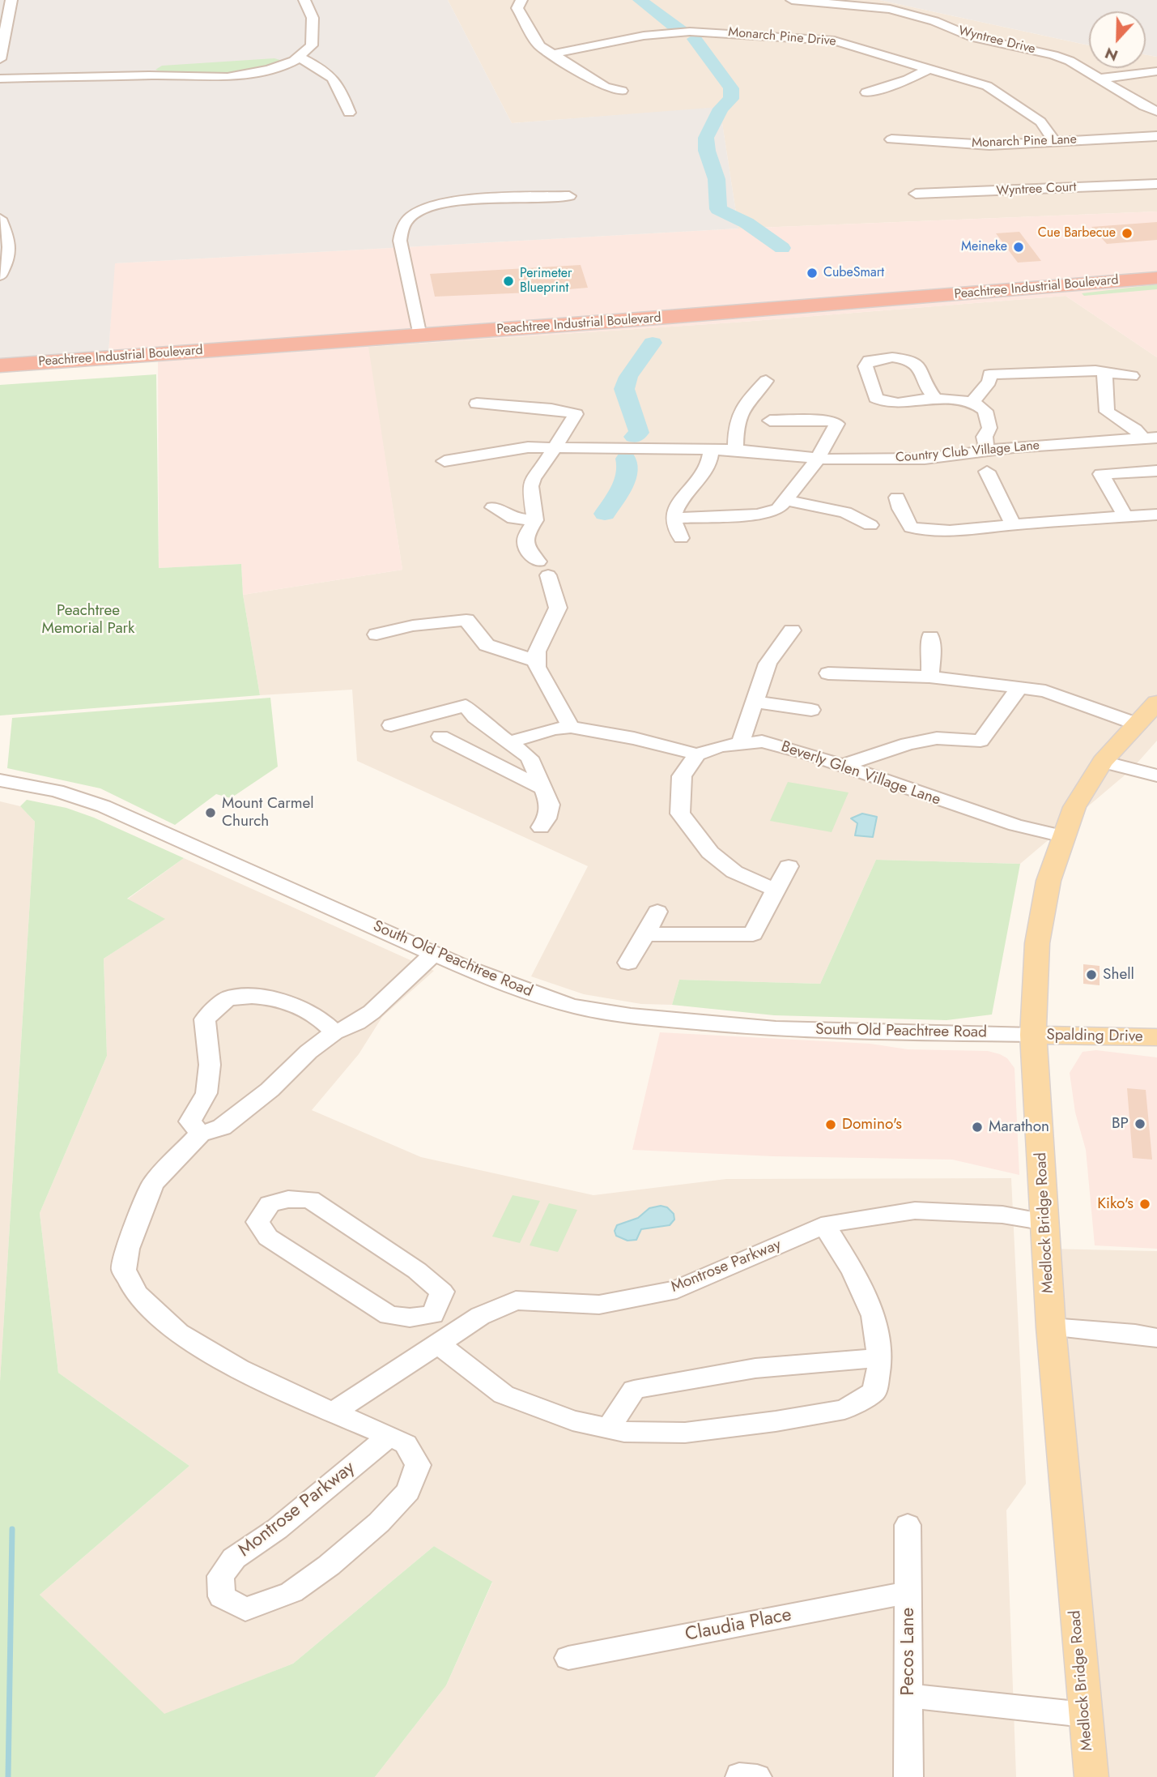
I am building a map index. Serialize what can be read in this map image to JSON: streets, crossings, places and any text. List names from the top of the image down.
{
  "streets": {
    "highway": ["Peachtree Industrial Boulevard"],
    "main road": ["Spalding Drive", "Medlock Bridge Road"],
    "street": [
      "Monarch Pine Drive",
      "Wyntree Drive",
      "Monarch Pine Lane",
      "Wyntree Court",
      "Country Club Village Lane",
      "Beverly Glen Village Lane",
      "South Old Peachtree Road",
      "Montrose Parkway",
      "Claudia Place",
      "Pecos Lane"
    ]
  },
  "crossings": [
    ["Monarch Pine Drive", "Monarch Pine Lane"],
    ["Beverly Glen Village Lane", "Medlock Bridge Road"],
    ["South Old Peachtree Road", "Spalding Drive"],
    ["South Old Peachtree Road", "Medlock Bridge Road"],
    ["South Old Peachtree Road", "Montrose Parkway"],
    ["Spalding Drive", "Medlock Bridge Road"],
    ["Medlock Bridge Road", "Montrose Parkway"],
    ["Claudia Place", "Pecos Lane"]
  ],
  "parks": ["Peachtree Memorial Park"],
  "places": [
    "Cue Barbecue",
    "Meineke",
    "CubeSmart",
    "Perimeter Blueprint",
    "Mount Carmel Church",
    "Shell",
    "BP",
    "Domino's",
    "Marathon",
    "Kiko's"
  ],
  "north": "bottom"
}
